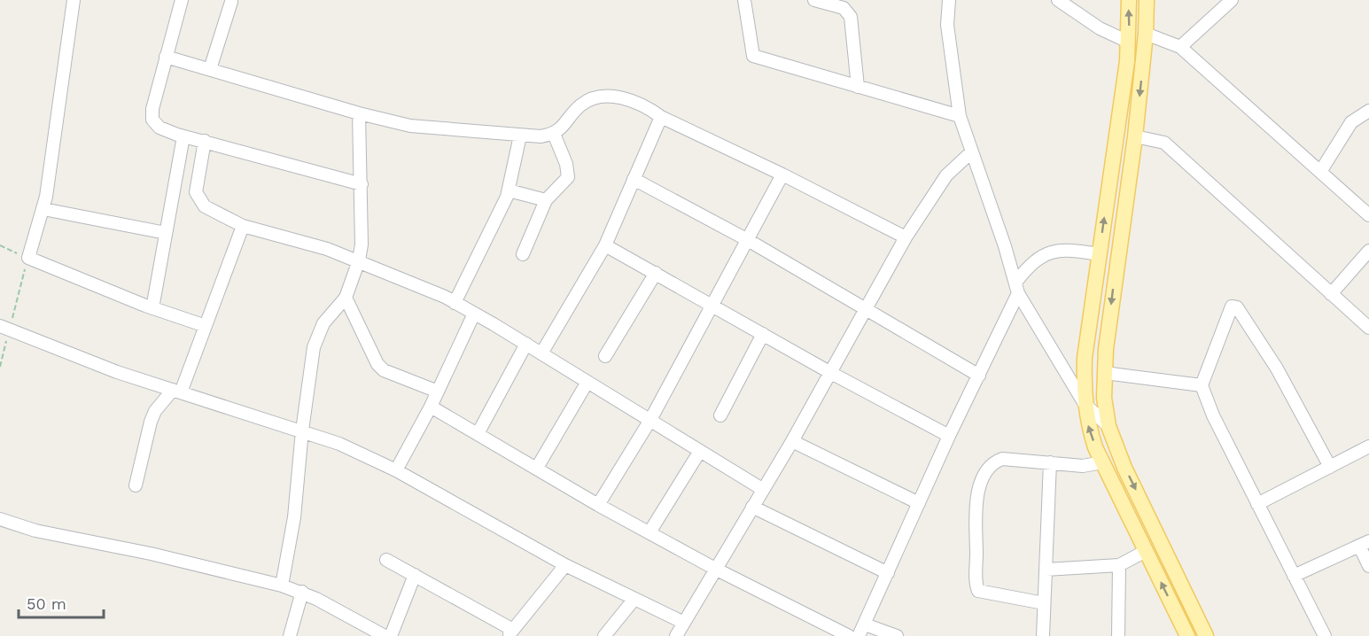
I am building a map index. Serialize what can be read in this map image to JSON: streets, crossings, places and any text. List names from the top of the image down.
{
  "scale_bar": "50 m"
}
